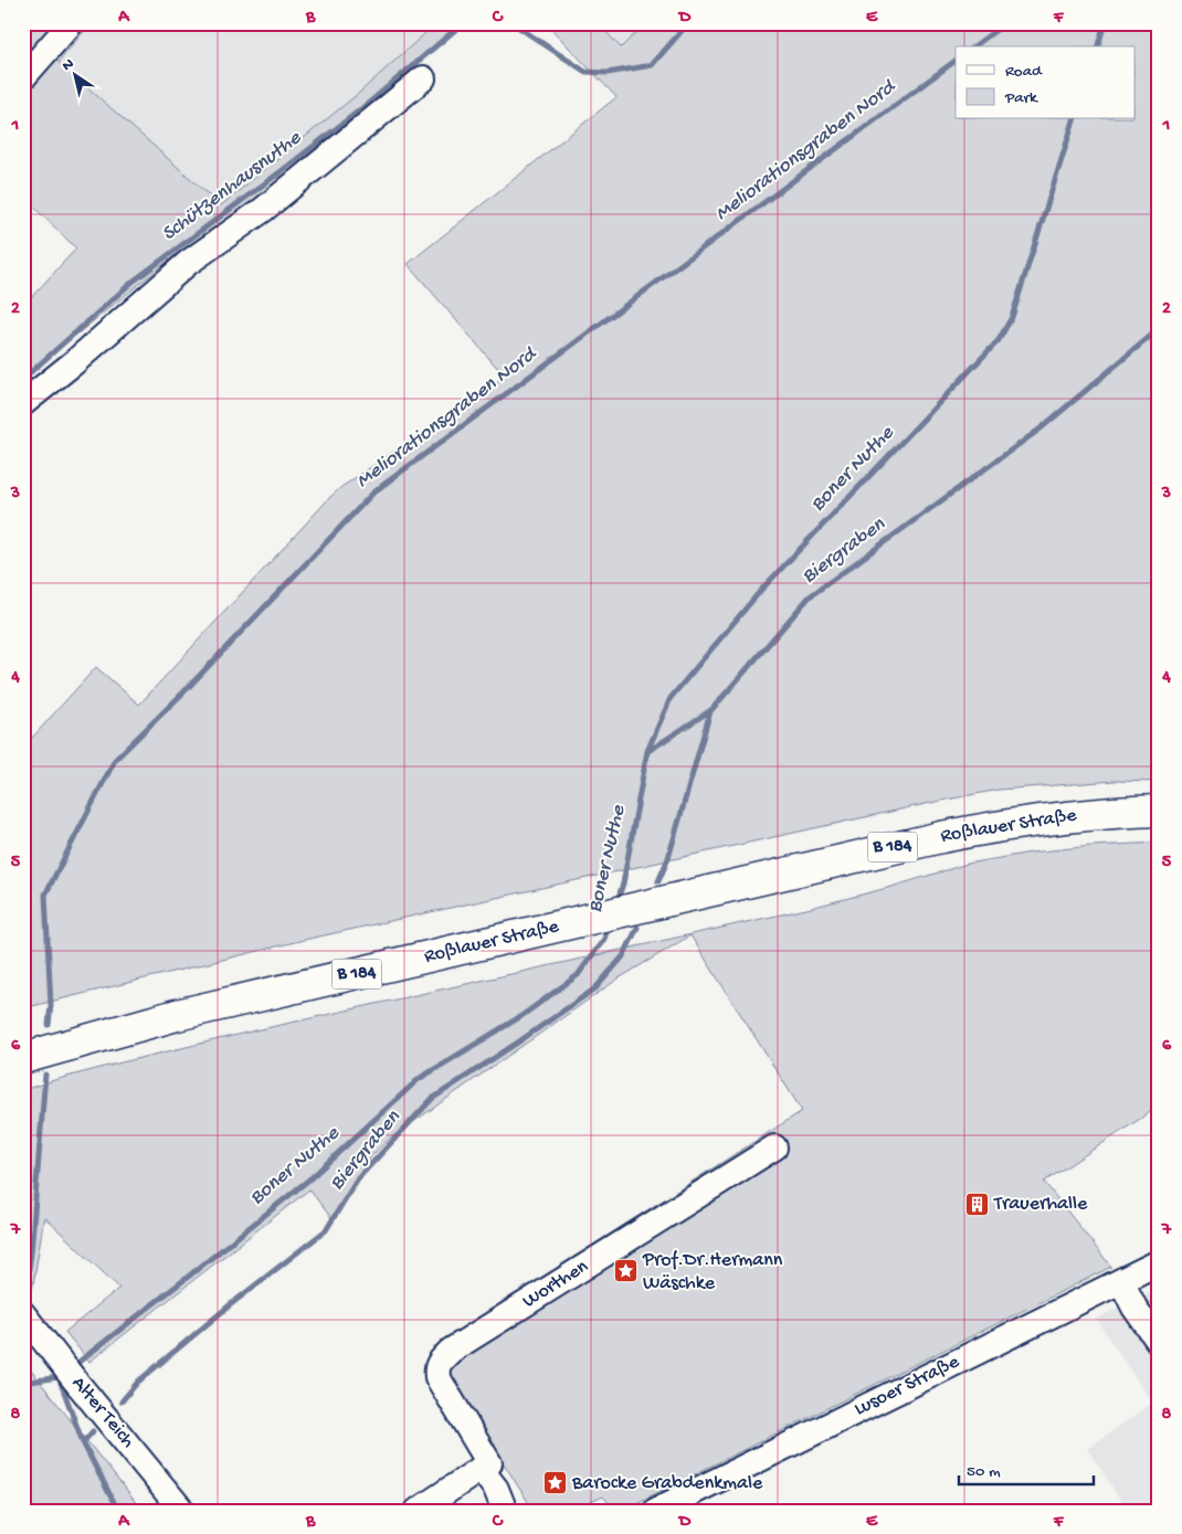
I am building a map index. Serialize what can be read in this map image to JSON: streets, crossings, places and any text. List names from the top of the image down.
{
  "streets": {
    "main road": ["Roßlauer Straße", "B 184"],
    "street": ["Worthen", "Lusoer Straße", "Alter Teich"]
  },
  "water": [
    "Meliorationsgraben Nord",
    "Schützenhausnuthe",
    "Boner Nuthe",
    "Biergraben"
  ],
  "places": {
    "building": ["Trauerhalle"],
    "place": ["Prof.Dr.Hermann Wäschke", "Barocke Grabdenkmale"]
  },
  "legend": ["Road", "Park"],
  "scale_bar": "50 m",
  "north": "top left",
  "grid": {
    "columns": [
      "A",
      "B",
      "C",
      "D",
      "E",
      "F"
    ],
    "rows": [
      "1",
      "2",
      "3",
      "4",
      "5",
      "6",
      "7",
      "8"
    ]
  }
}
